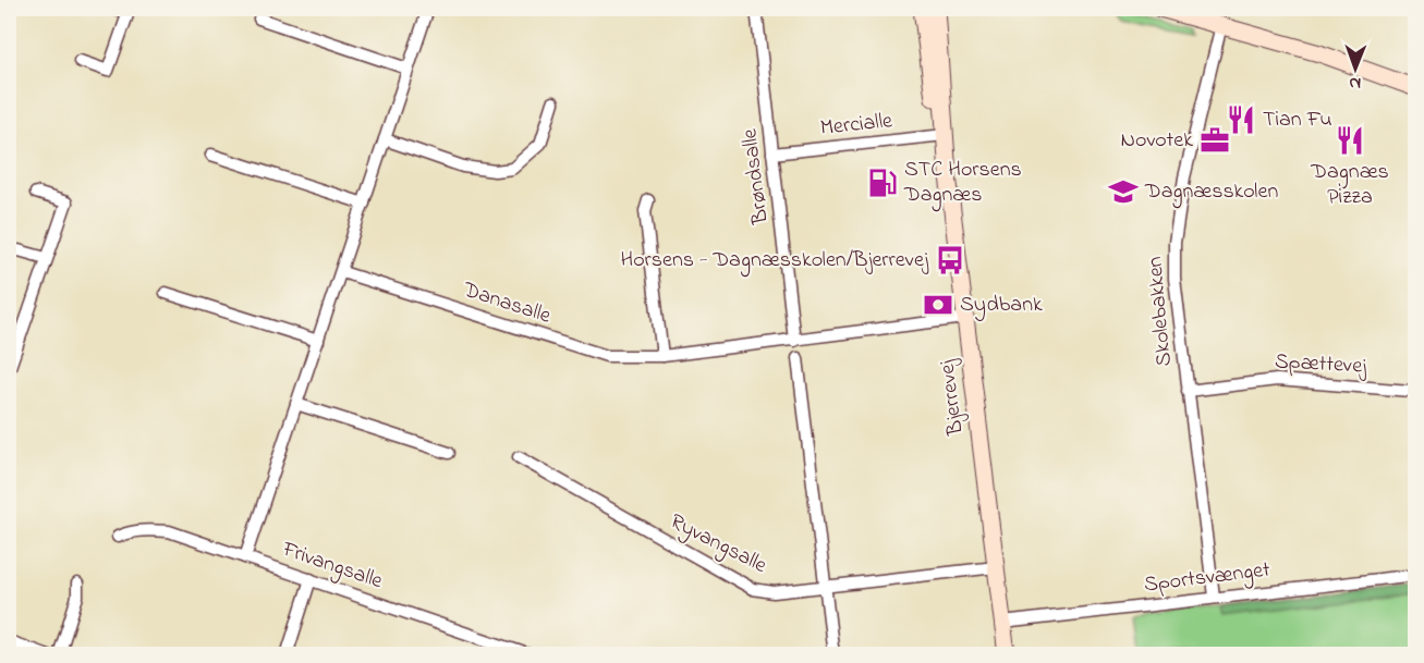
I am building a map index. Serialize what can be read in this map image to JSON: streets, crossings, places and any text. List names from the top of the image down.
{
  "streets": {
    "street": [
      "Mercialle",
      "Brøndsalle",
      "Danasalle",
      "Skolebakken",
      "Spættevej",
      "Bjerrevej",
      "Ryvangsalle",
      "Frivangsalle",
      "Sportsvænget"
    ]
  },
  "crossings": [
    ["Mercialle", "Brøndsalle"],
    ["Mercialle", "Bjerrevej"],
    ["Brøndsalle", "Danasalle"],
    ["Danasalle", "Bjerrevej"],
    ["Skolebakken", "Spættevej"],
    ["Skolebakken", "Sportsvænget"],
    ["Bjerrevej", "Ryvangsalle"],
    ["Bjerrevej", "Sportsvænget"]
  ],
  "places": {
    "restaurant": ["Tian Fu", "Dagnæs Pizza"],
    "office": ["Novotek"],
    "fuel station": ["STC Horsens Dagnæs"],
    "school or university": ["Dagnæsskolen"],
    "bus stop": ["Horsens - Dagnæsskolen/Bjerrevej"],
    "bank": ["Sydbank"]
  },
  "north": "bottom"
}
